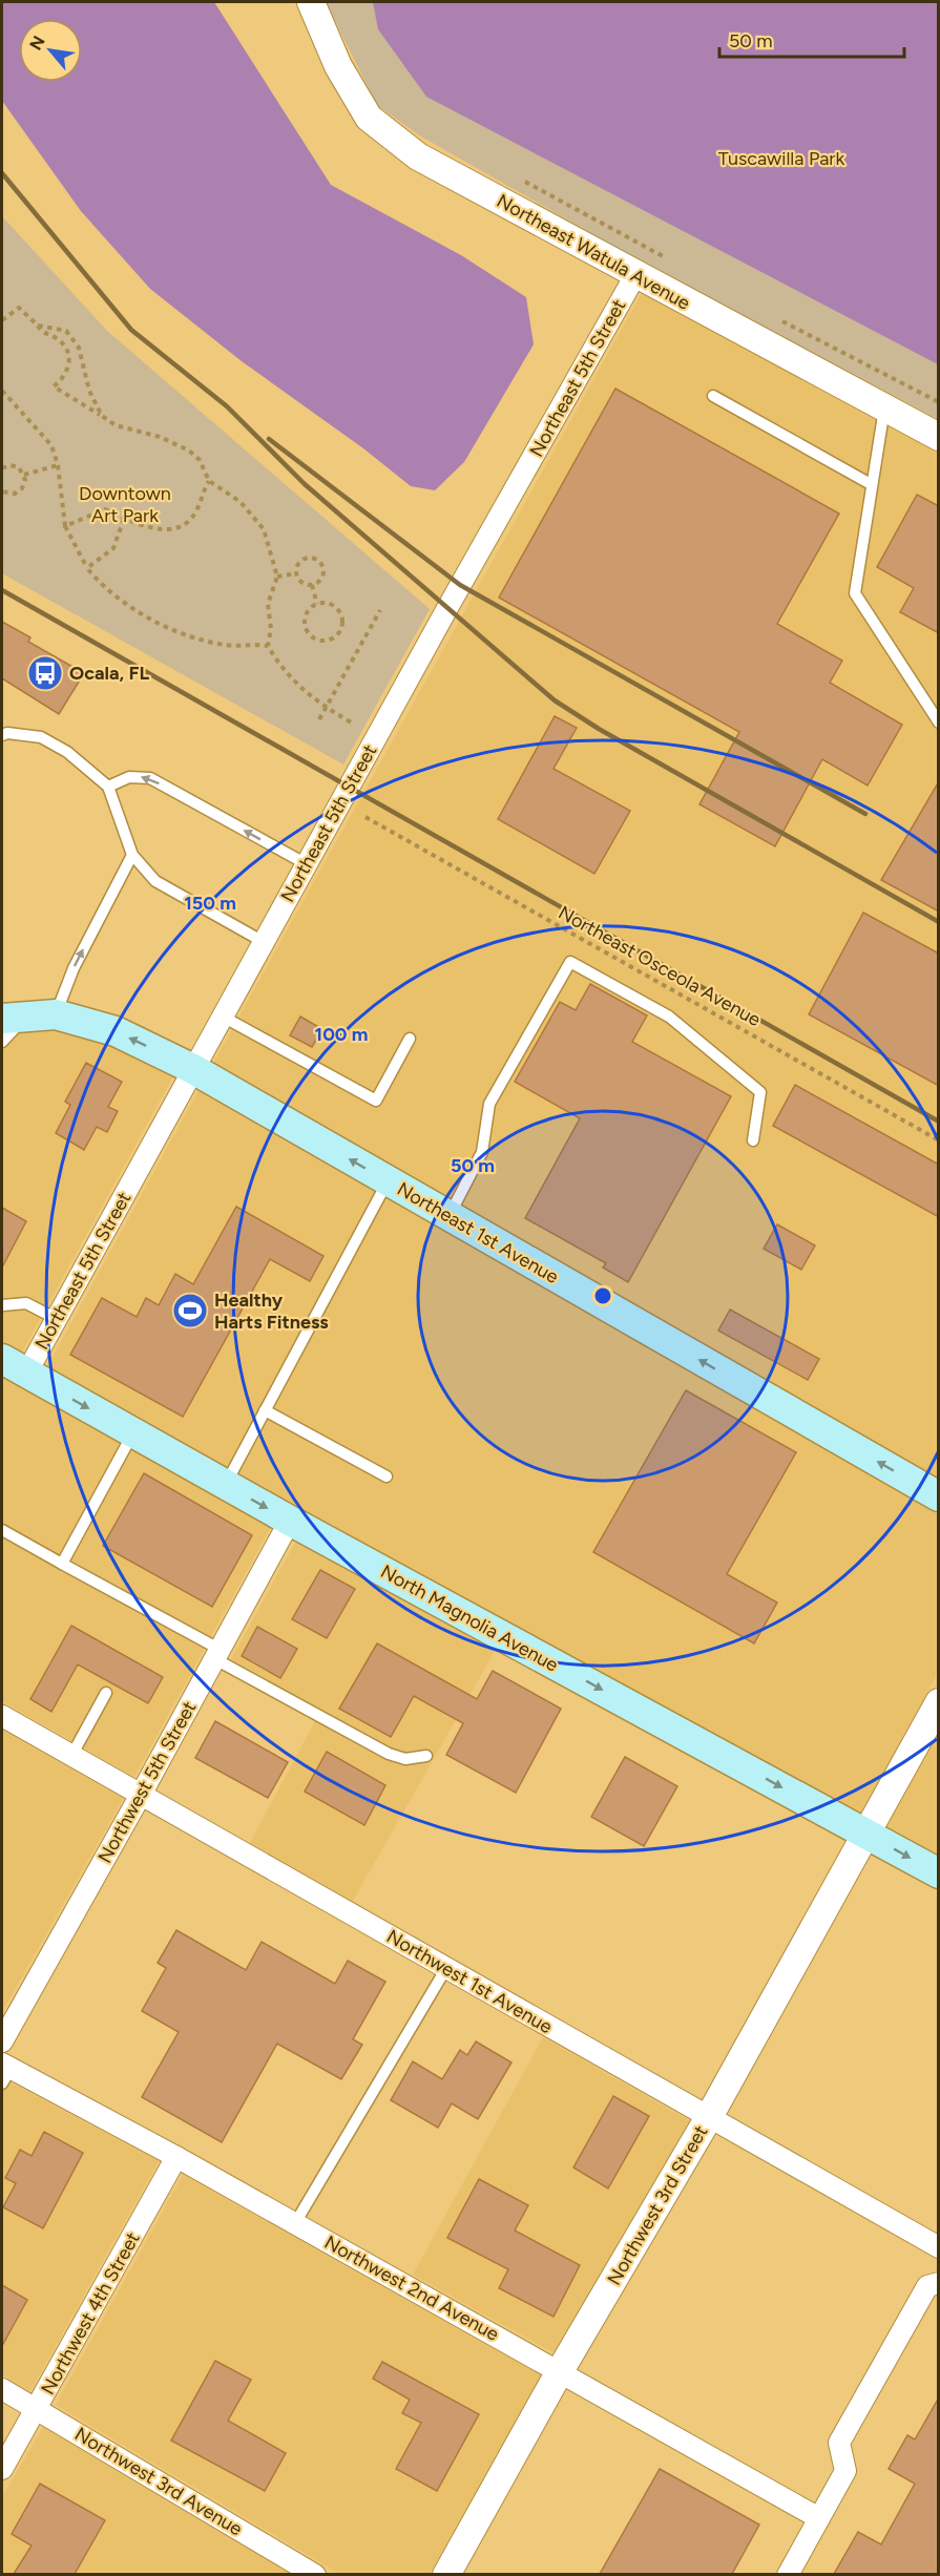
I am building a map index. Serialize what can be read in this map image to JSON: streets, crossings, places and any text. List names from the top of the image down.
{
  "streets": {
    "main road": ["Northeast 1st Avenue", "North Magnolia Avenue"],
    "street": [
      "Northeast Watula Avenue",
      "Northeast 5th Street",
      "Northwest 5th Street",
      "Northwest 1st Avenue",
      "Northwest 3rd Street",
      "Northwest 2nd Avenue",
      "Northwest 4th Street",
      "Northwest 3rd Avenue"
    ],
    "path": ["Northeast Osceola Avenue"]
  },
  "crossings": [
    ["Northeast Watula Avenue", "Northeast 5th Street"],
    ["Northeast 5th Street", "Northeast 1st Avenue"],
    ["Northeast 5th Street", "North Magnolia Avenue"],
    ["North Magnolia Avenue", "Northwest 5th Street"],
    ["North Magnolia Avenue", "Northwest 3rd Street"],
    ["Northwest 5th Street", "Northwest 1st Avenue"],
    ["Northwest 1st Avenue", "Northwest 3rd Street"],
    ["Northwest 3rd Street", "Northwest 2nd Avenue"],
    ["Northwest 2nd Avenue", "Northwest 4th Street"],
    ["Northwest 4th Street", "Northwest 3rd Avenue"]
  ],
  "one_way": ["Northeast 1st Avenue", "North Magnolia Avenue"],
  "parks": ["Tuscawilla Park", "Downtown Art Park"],
  "places": {
    "bus stop": ["Ocala, FL"],
    "sports": ["Healthy Harts Fitness"]
  },
  "scale_bar": "50 m",
  "north": "top left",
  "rings": ["150 m", "100 m", "50 m"]
}
